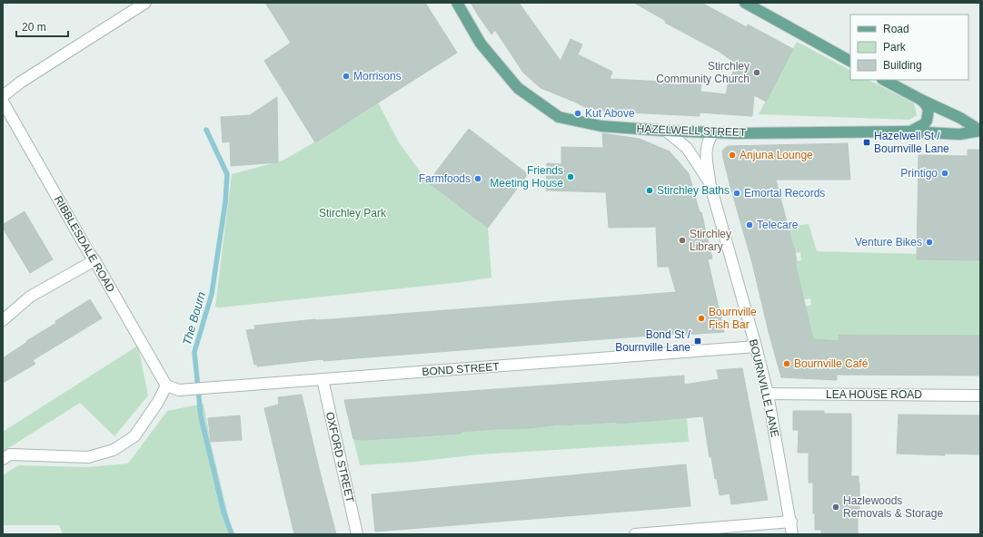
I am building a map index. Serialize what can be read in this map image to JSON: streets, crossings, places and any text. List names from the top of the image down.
{
  "streets": {
    "main road": ["HAZELWELL STREET"],
    "street": [
      "RIBBLESDALE ROAD",
      "BOND STREET",
      "BOURNVILLE LANE",
      "LEA HOUSE ROAD",
      "OXFORD STREET"
    ]
  },
  "crossings": [
    ["HAZELWELL STREET", "BOURNVILLE LANE"],
    ["RIBBLESDALE ROAD", "BOND STREET"],
    ["BOND STREET", "BOURNVILLE LANE"],
    ["BOND STREET", "OXFORD STREET"],
    ["BOURNVILLE LANE", "LEA HOUSE ROAD"]
  ],
  "water": ["The Bourn"],
  "parks": ["Stirchley Park"],
  "places": {
    "other": [
      "Stirchley Community Church",
      "Morrisons",
      "Kut Above",
      "Anjuna Lounge",
      "Printigo",
      "Friends Meeting House",
      "Farmfoods",
      "Stirchley Baths",
      "Emortal Records",
      "Telecare",
      "Stirchley Library",
      "Venture Bikes",
      "Bournville Fish Bar",
      "Bournville Café",
      "Hazlewoods Removals & Storage"
    ],
    "transit": ["Hazelwell St / Bournville Lane", "Bond St / Bournville Lane"]
  },
  "legend": ["Road", "Park", "Building"],
  "scale_bar": "20 m"
}
